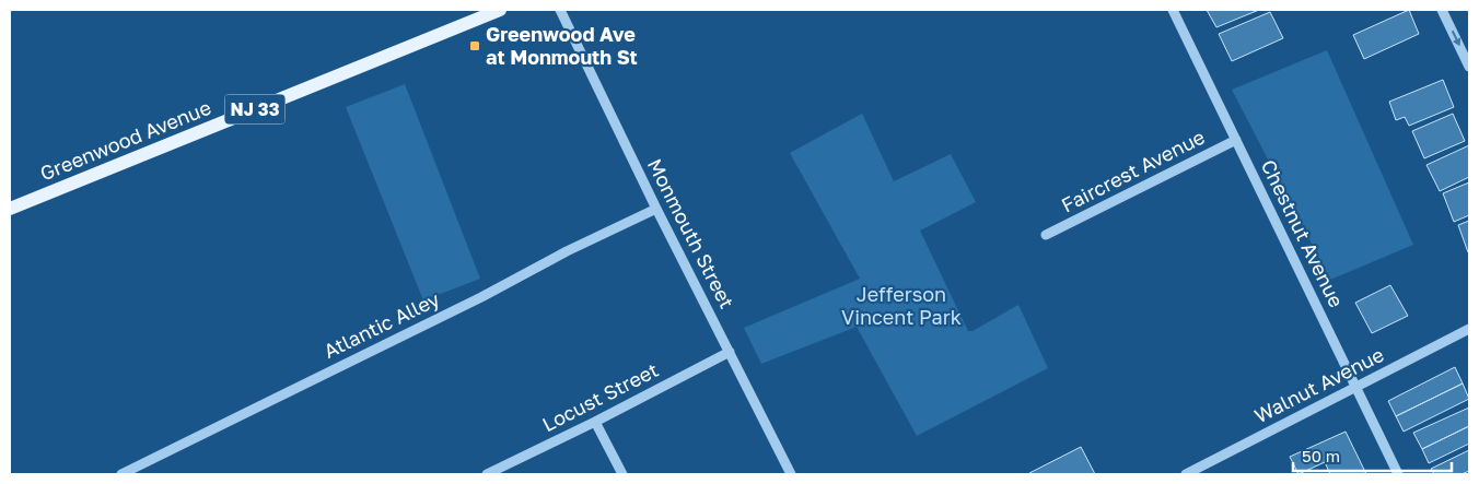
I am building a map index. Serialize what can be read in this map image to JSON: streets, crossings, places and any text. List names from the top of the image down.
{
  "streets": {
    "main road": ["NJ 33", "Greenwood Avenue"],
    "street": [
      "Faircrest Avenue",
      "Monmouth Street",
      "Chestnut Avenue",
      "Atlantic Alley",
      "Walnut Avenue",
      "Locust Street"
    ]
  },
  "crossings": [
    ["Faircrest Avenue", "Chestnut Avenue"],
    ["Monmouth Street", "Atlantic Alley"],
    ["Monmouth Street", "Locust Street"],
    ["Chestnut Avenue", "Walnut Avenue"]
  ],
  "parks": ["Jefferson Vincent Park"],
  "places": {
    "transit": ["Greenwood Ave at Monmouth St"]
  },
  "scale_bar": "50 m"
}
